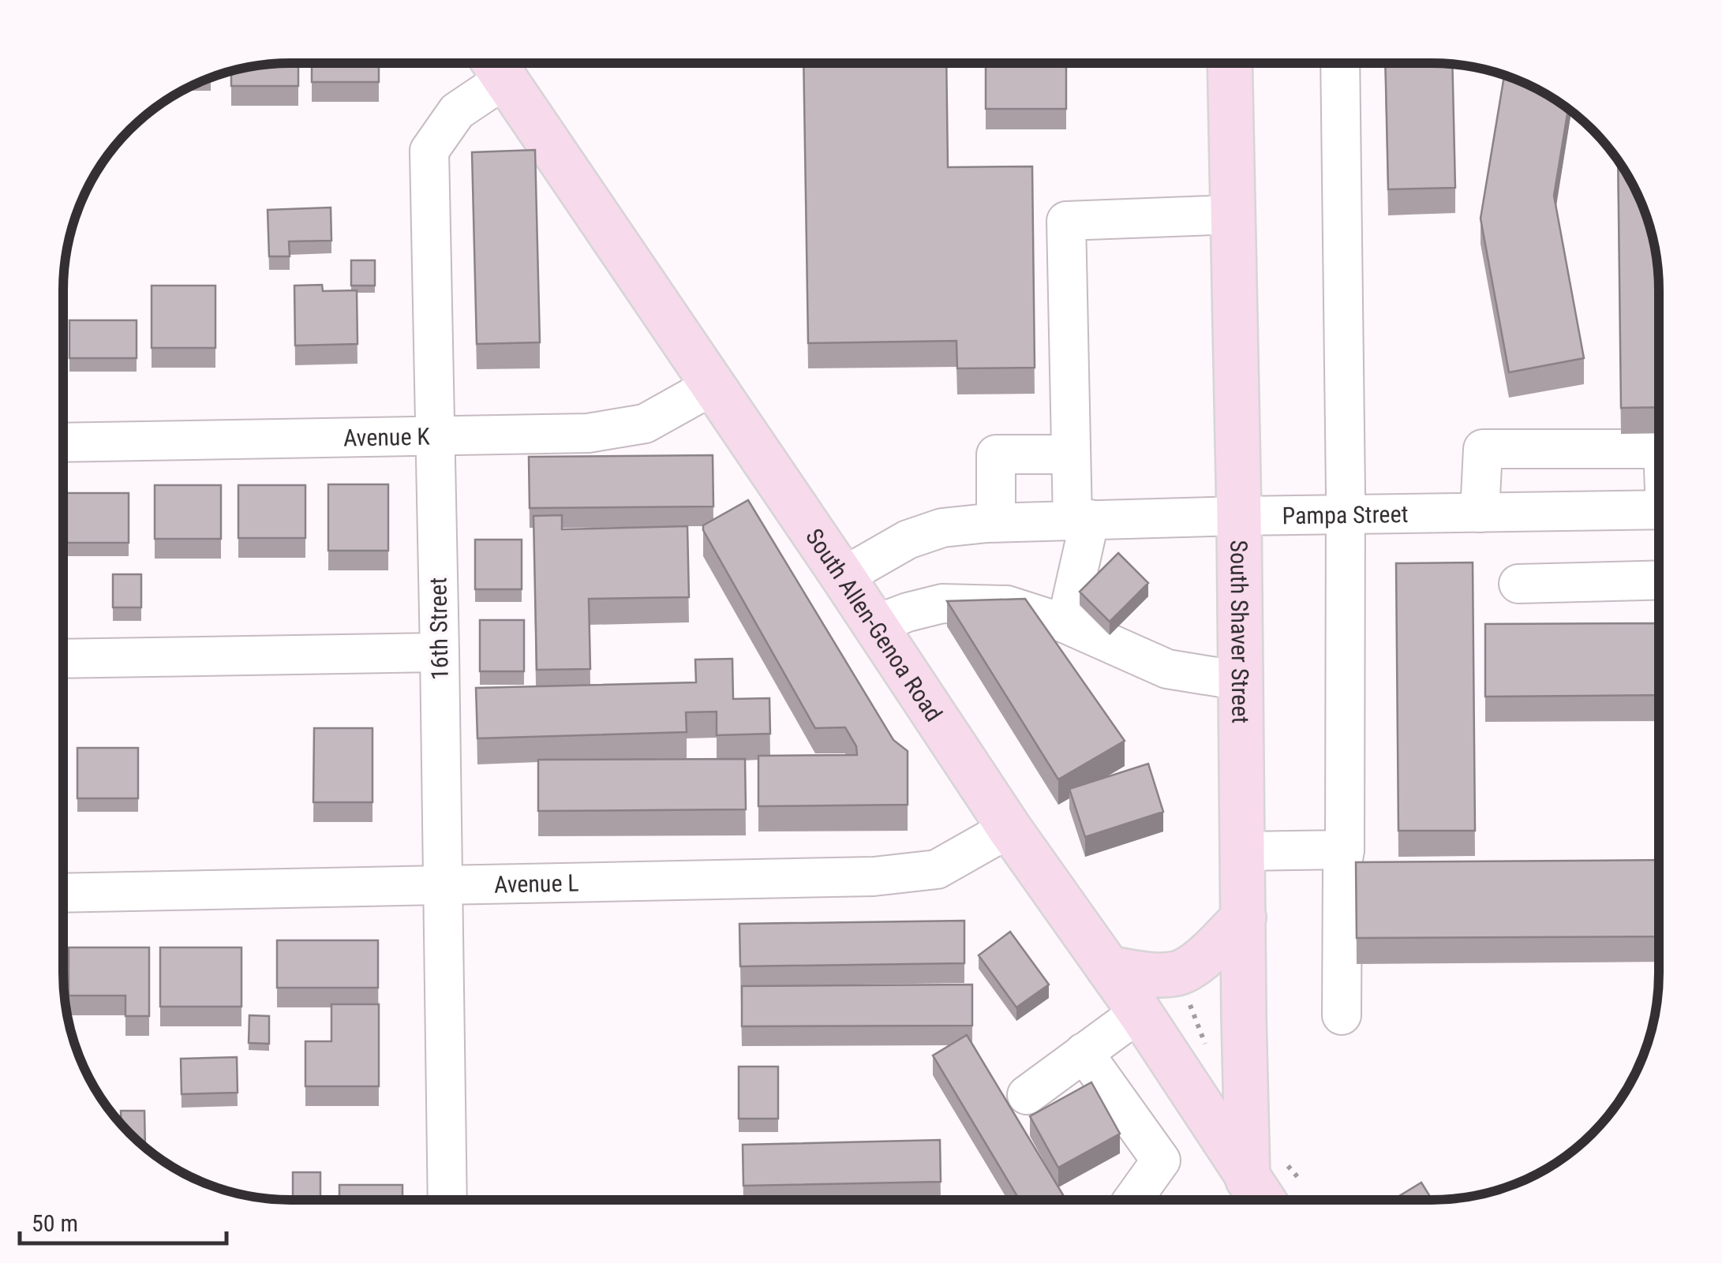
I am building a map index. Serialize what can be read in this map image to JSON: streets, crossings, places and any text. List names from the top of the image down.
{
  "streets": {
    "main road": ["South Allen-Genoa Road", "South Shaver Street"],
    "street": [
      "Avenue K",
      "Pampa Street",
      "16th Street",
      "Avenue L"
    ]
  },
  "crossings": [
    ["Avenue K", "South Allen-Genoa Road"],
    ["Avenue K", "16th Street"],
    ["Pampa Street", "South Allen-Genoa Road"],
    ["Pampa Street", "South Shaver Street"],
    ["South Allen-Genoa Road", "16th Street"],
    ["South Allen-Genoa Road", "South Shaver Street"],
    ["South Allen-Genoa Road", "Avenue L"],
    ["16th Street", "Avenue L"]
  ],
  "scale_bar": "50 m"
}
